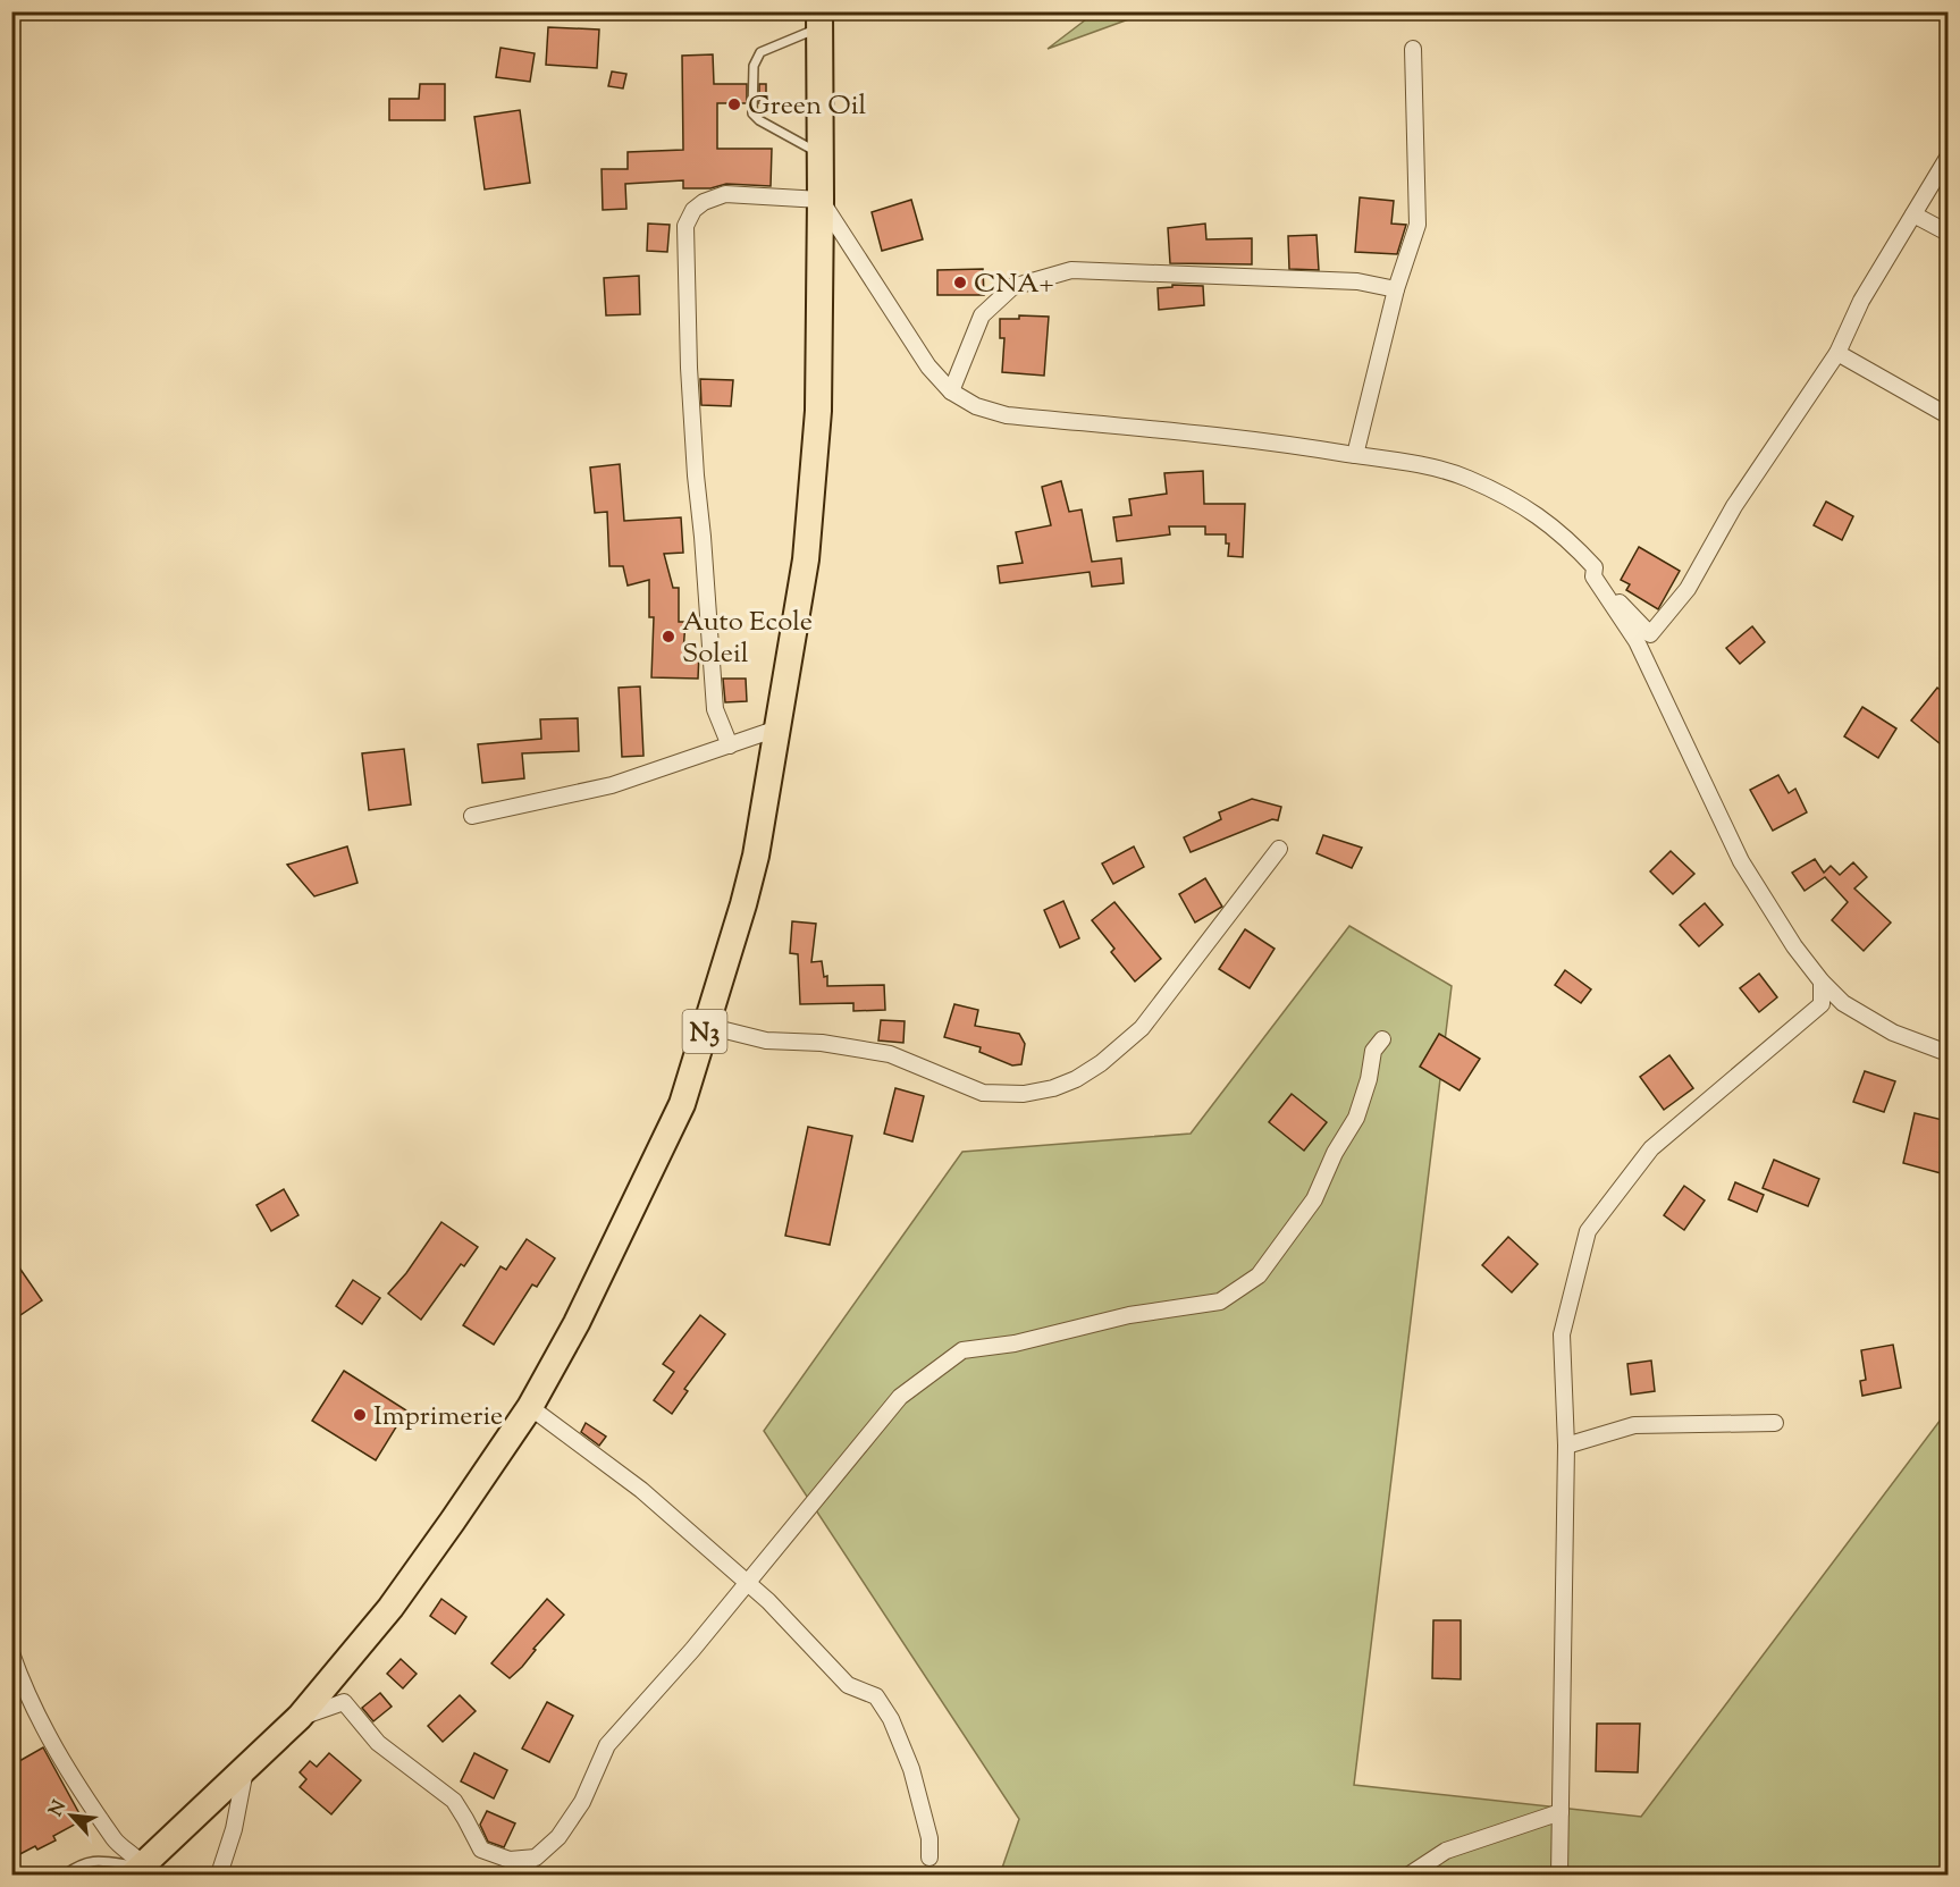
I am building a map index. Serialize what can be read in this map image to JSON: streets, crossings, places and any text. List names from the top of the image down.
{
  "streets": {
    "highway": ["N3"]
  },
  "places": [
    "Green Oil",
    "CNA+",
    "Auto Ecole Soleil",
    "Imprimerie"
  ],
  "north": "top left"
}
